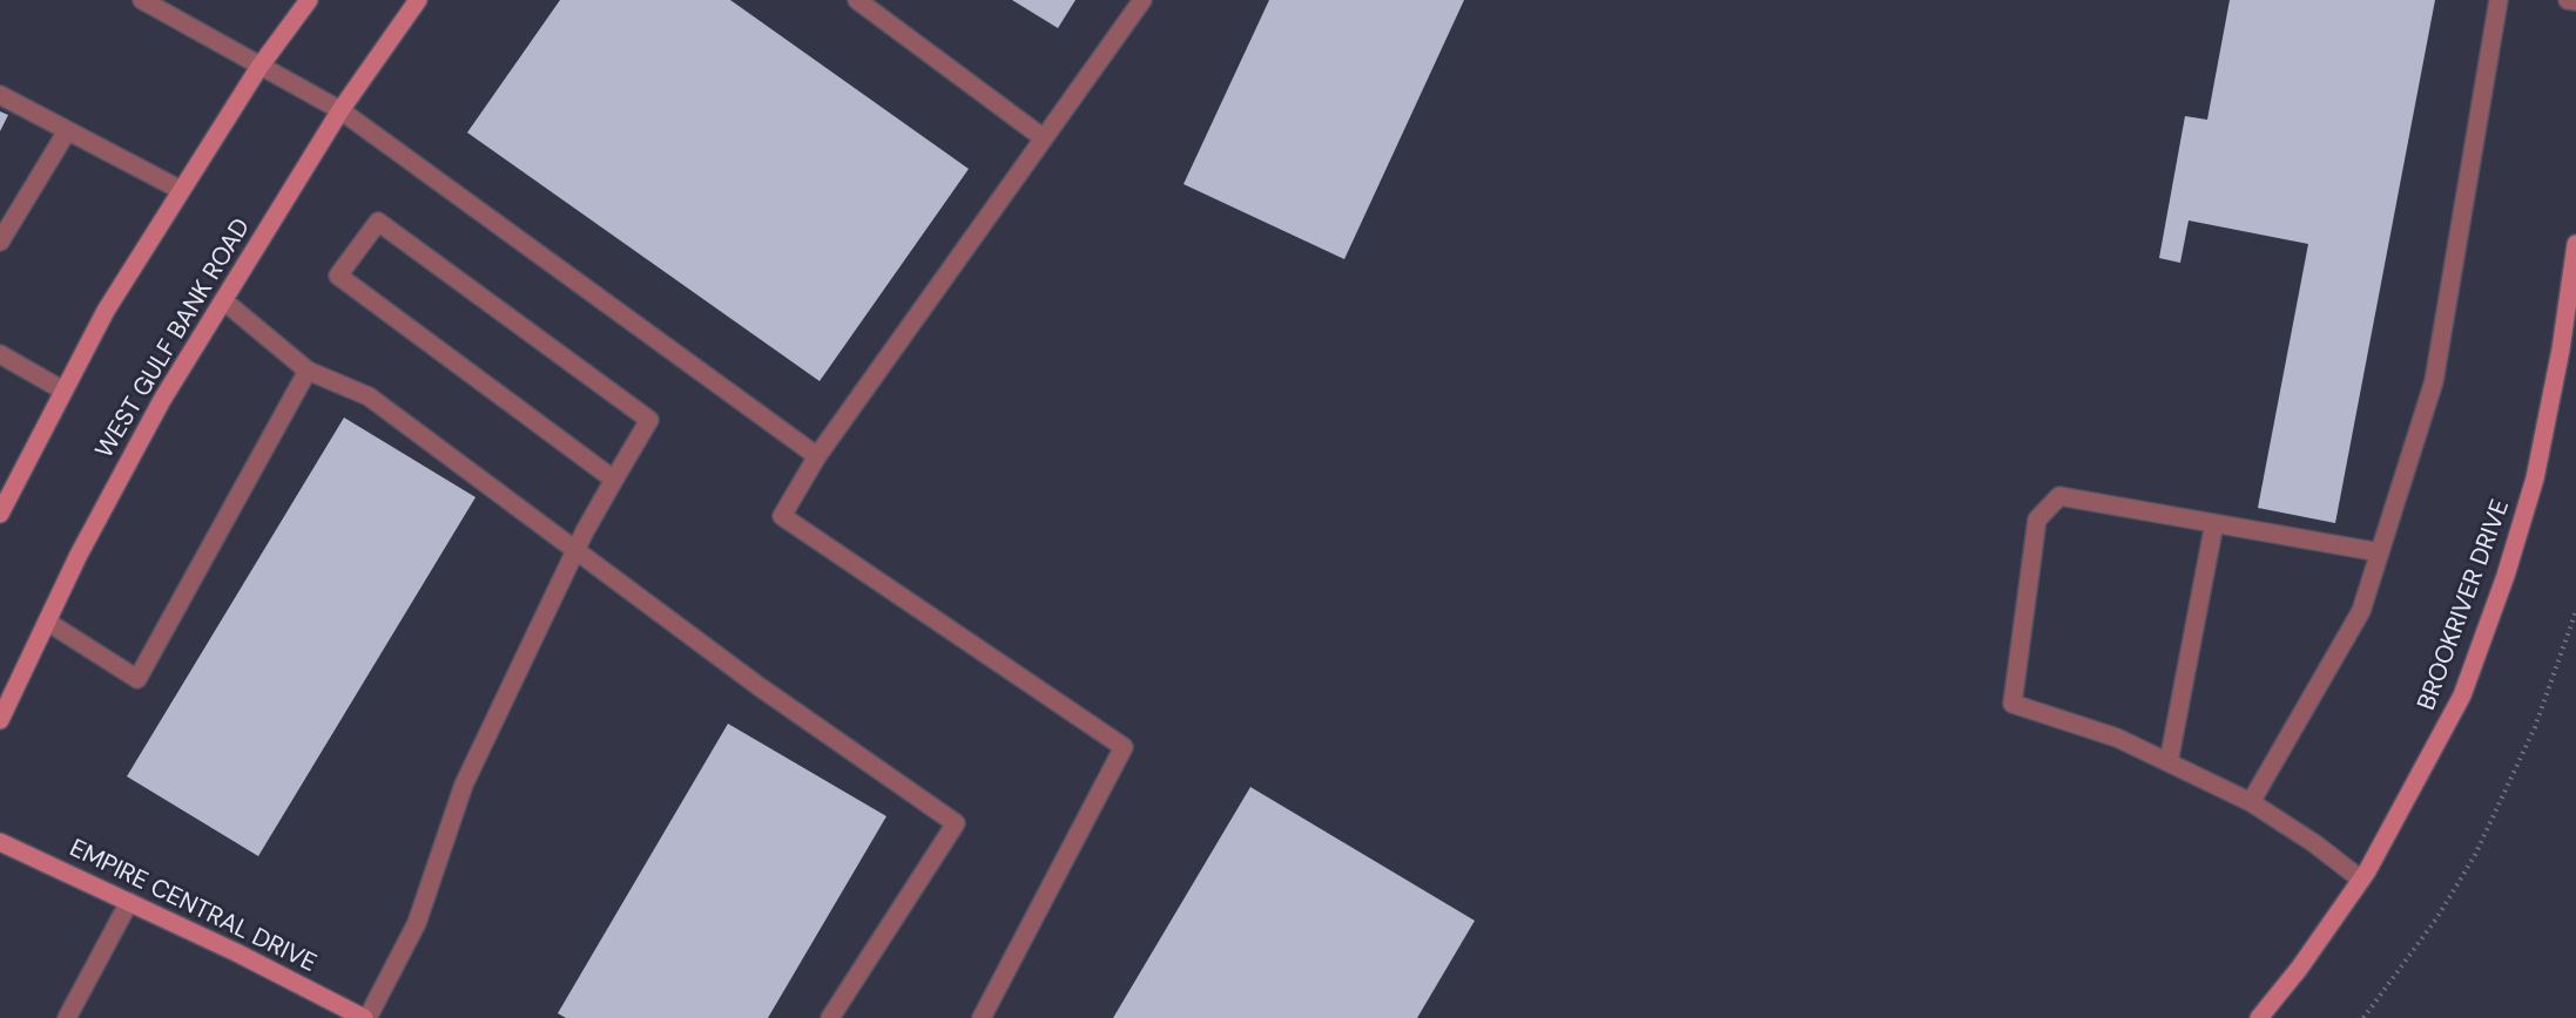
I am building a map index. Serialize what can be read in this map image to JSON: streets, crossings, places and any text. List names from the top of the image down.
{
  "streets": {
    "main road": ["WEST GULF BANK ROAD", "BROOKRIVER DRIVE", "EMPIRE CENTRAL DRIVE"]
  }
}
